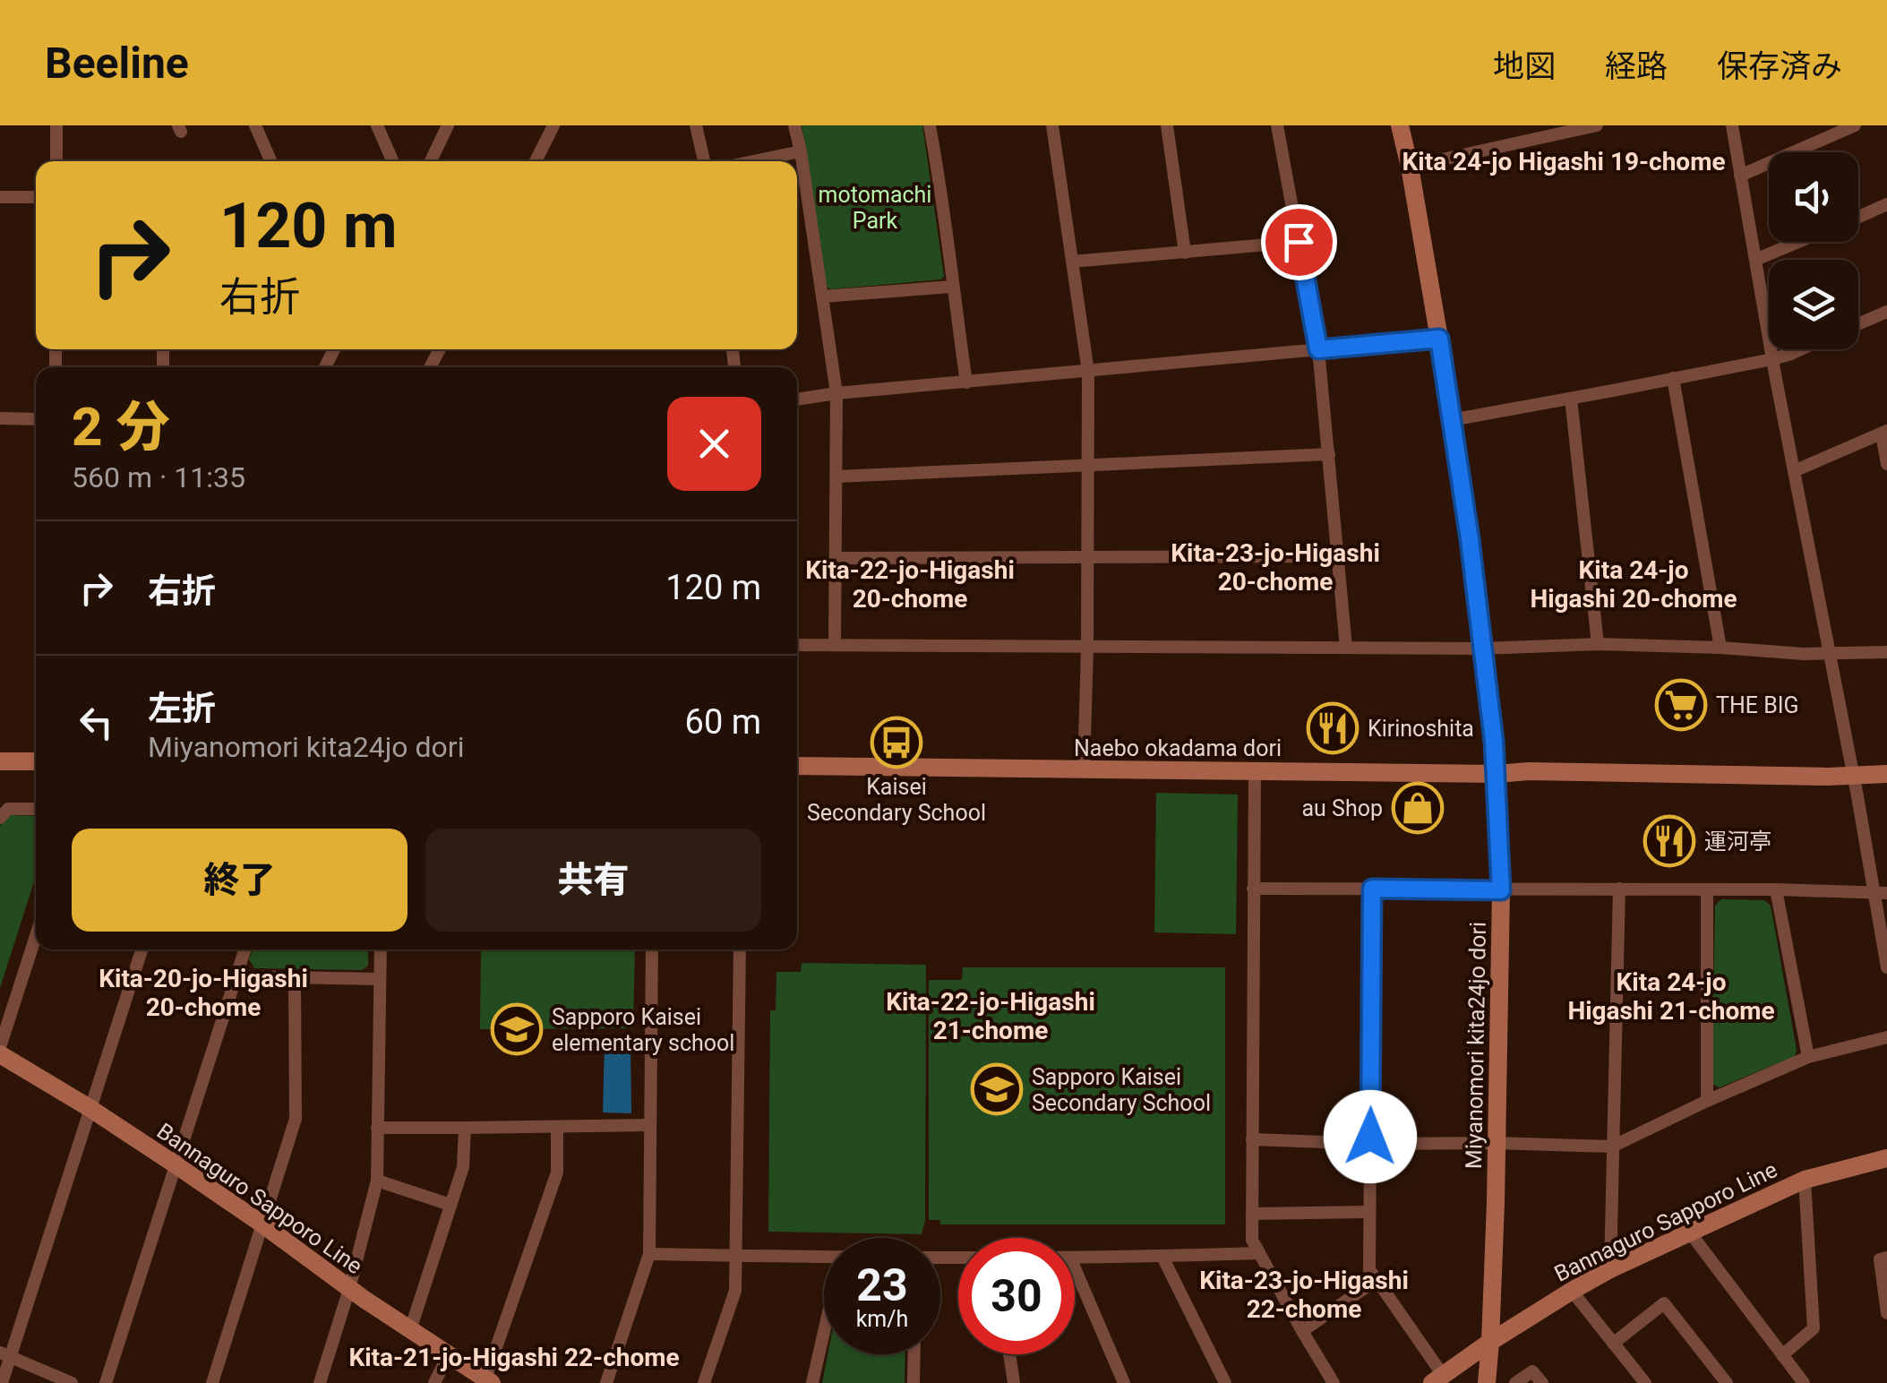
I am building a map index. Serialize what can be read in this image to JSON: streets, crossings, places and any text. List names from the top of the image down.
{
  "streets": {
    "street": ["Naebo okadama dori", "Miyanomori kita24jo dori", "Bannaguro Sapporo Line"]
  },
  "crossings": [
    ["Naebo okadama dori", "Miyanomori kita24jo dori"],
    ["Miyanomori kita24jo dori", "Bannaguro Sapporo Line"]
  ],
  "districts": [
    "Kita 24-jo Higashi 19-chome",
    "Kita-23-jo-Higashi 20-chome",
    "Kita-22-jo-Higashi 20-chome",
    "Kita 24-jo Higashi 20-chome",
    "Kita-20-jo-Higashi 20-chome",
    "Kita 24-jo Higashi 21-chome",
    "Kita-22-jo-Higashi 21-chome",
    "Kita-23-jo-Higashi 22-chome",
    "Kita-21-jo-Higashi 22-chome"
  ],
  "parks": ["motomachi Park"],
  "places": {
    "supermarket": ["THE BIG"],
    "restaurant": ["Kirinoshita", "運河亭"],
    "bus stop": ["Kaisei Secondary School"],
    "shop": ["au Shop"],
    "school or university": ["Sapporo Kaisei elementary school", "Sapporo Kaisei Secondary School"]
  },
  "page": {
    "header": "Beeline",
    "nav": ["地図", "経路", "保存済み"],
    "turn": ["120 m", "右折"],
    "heading": ["2 分", "560 m · 11:35"],
    "list": [
      {
        "name": "右折",
        "value": "120 m"
      },
      {
        "name": "左折",
        "note": "Miyanomori kita24jo dori",
        "value": "60 m"
      }
    ],
    "buttons": ["終了", "共有"],
    "speed": "23 km/h",
    "limit": "30"
  }
}
